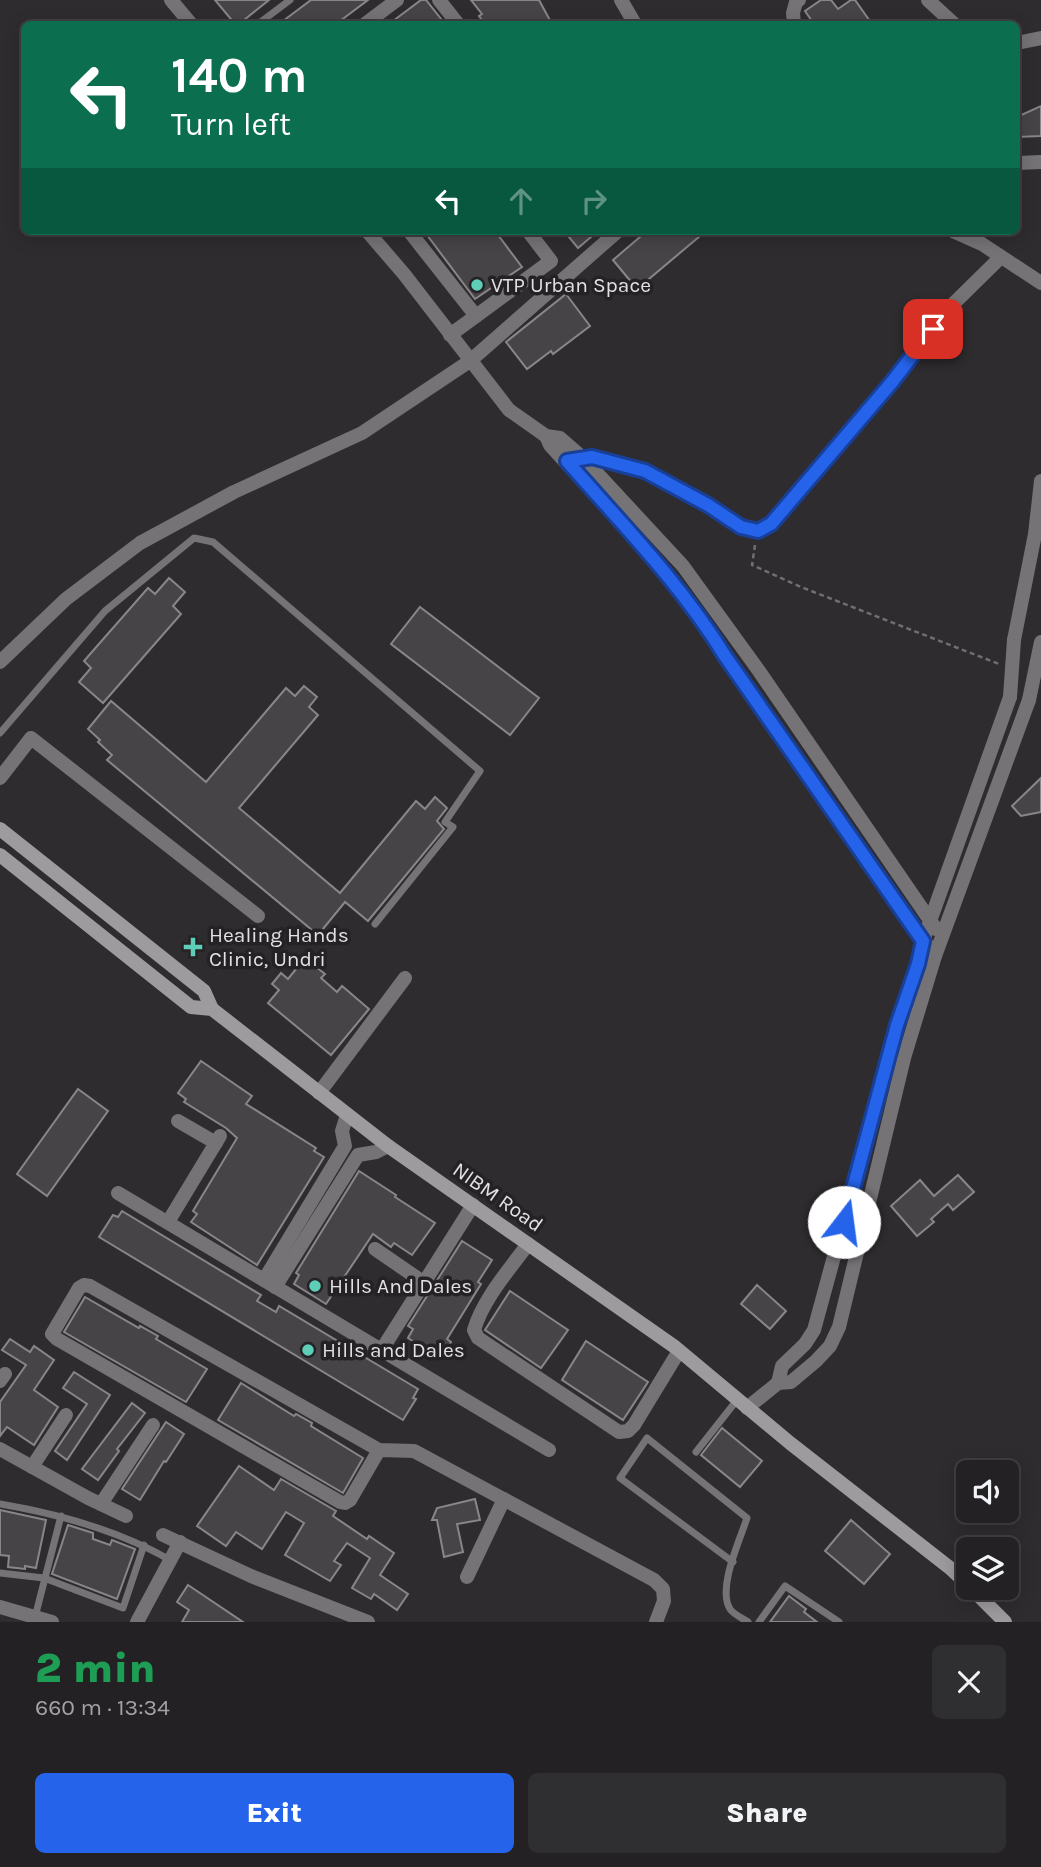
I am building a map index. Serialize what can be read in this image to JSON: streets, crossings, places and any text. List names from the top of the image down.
{
  "streets": {
    "main road": ["NIBM Road"]
  },
  "places": {
    "other": ["VTP Urban Space", "Hills And Dales", "Hills and Dales"],
    "health": ["Healing Hands Clinic, Undri"]
  },
  "page": {
    "turn": ["140 m", "Turn left"],
    "heading": ["2 min", "660 m · 13:34"],
    "buttons": ["Exit", "Share"]
  }
}
